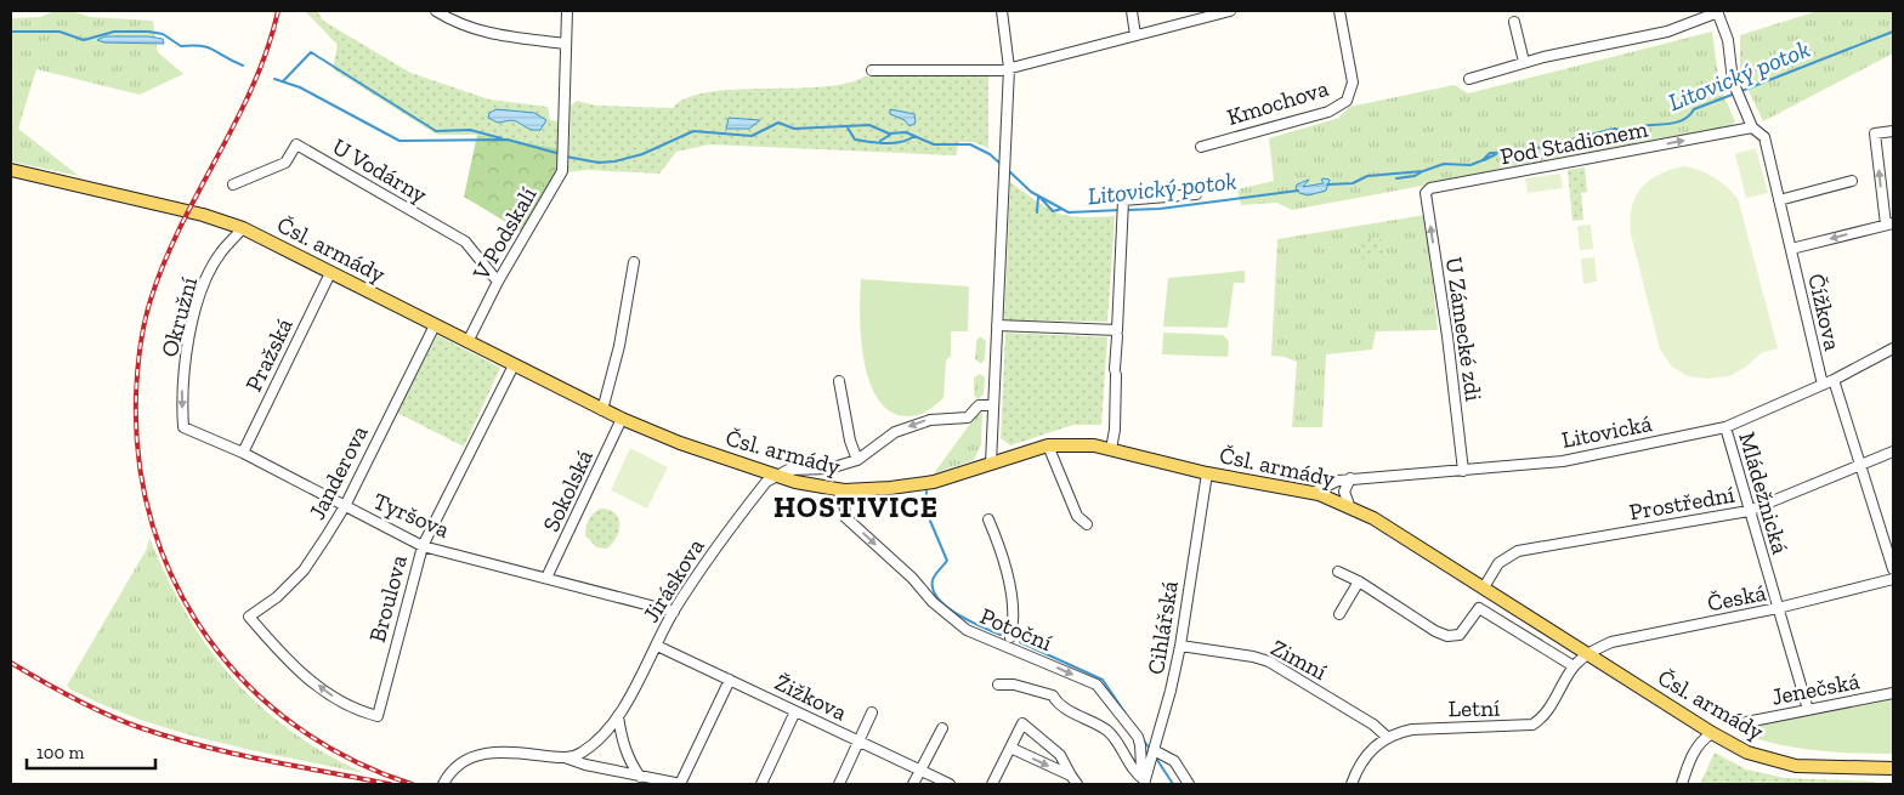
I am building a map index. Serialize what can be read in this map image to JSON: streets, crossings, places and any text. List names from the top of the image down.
{
  "streets": {
    "main road": ["Čsl. armády"],
    "street": [
      "Kmochova",
      "Pod Stadionem",
      "U Vodárny",
      "V Podskalí",
      "Čížkova",
      "Okružní",
      "U Zámecké zdi",
      "Pražská",
      "Litovická",
      "Janderova",
      "Sokolská",
      "Mládežnická",
      "Prostřední",
      "Tyršova",
      "Jiráskova",
      "Česká",
      "Broulova",
      "Cihlářská",
      "Potoční",
      "Zimní",
      "Jenečská",
      "Žižkova",
      "Letní"
    ]
  },
  "crossings": [
    ["Pod Stadionem", "Čížkova"],
    ["Pod Stadionem", "U Zámecké zdi"],
    ["U Vodárny", "V Podskalí"],
    ["V Podskalí", "Čsl. armády"],
    ["Čsl. armády", "Okružní"],
    ["Čsl. armády", "Pražská"],
    ["Čsl. armády", "Litovická"],
    ["Čsl. armády", "Janderova"],
    ["Čsl. armády", "Sokolská"],
    ["Čsl. armády", "Prostřední"],
    ["Čsl. armády", "Jiráskova"],
    ["Čsl. armády", "Česká"],
    ["Čsl. armády", "Broulova"],
    ["Čsl. armády", "Cihlářská"],
    ["Čsl. armády", "Potoční"],
    ["Čsl. armády", "Letní"],
    ["Čížkova", "Litovická"],
    ["Okružní", "Tyršova"],
    ["U Zámecké zdi", "Litovická"],
    ["Pražská", "Tyršova"],
    ["Litovická", "Mládežnická"],
    ["Janderova", "Tyršova"],
    ["Janderova", "Broulova"],
    ["Sokolská", "Tyršova"],
    ["Mládežnická", "Prostřední"],
    ["Mládežnická", "Česká"],
    ["Mládežnická", "Jenečská"],
    ["Tyršova", "Jiráskova"],
    ["Tyršova", "Broulova"],
    ["Jiráskova", "Žižkova"],
    ["Česká", "Letní"],
    ["Cihlářská", "Potoční"],
    ["Cihlářská", "Zimní"],
    ["Zimní", "Letní"]
  ],
  "one_way": ["Pod Stadionem", "Okružní", "U Zámecké zdi"],
  "districts": ["HOSTIVICE"],
  "water": ["Litovický potok"],
  "scale_bar": "100 m"
}
